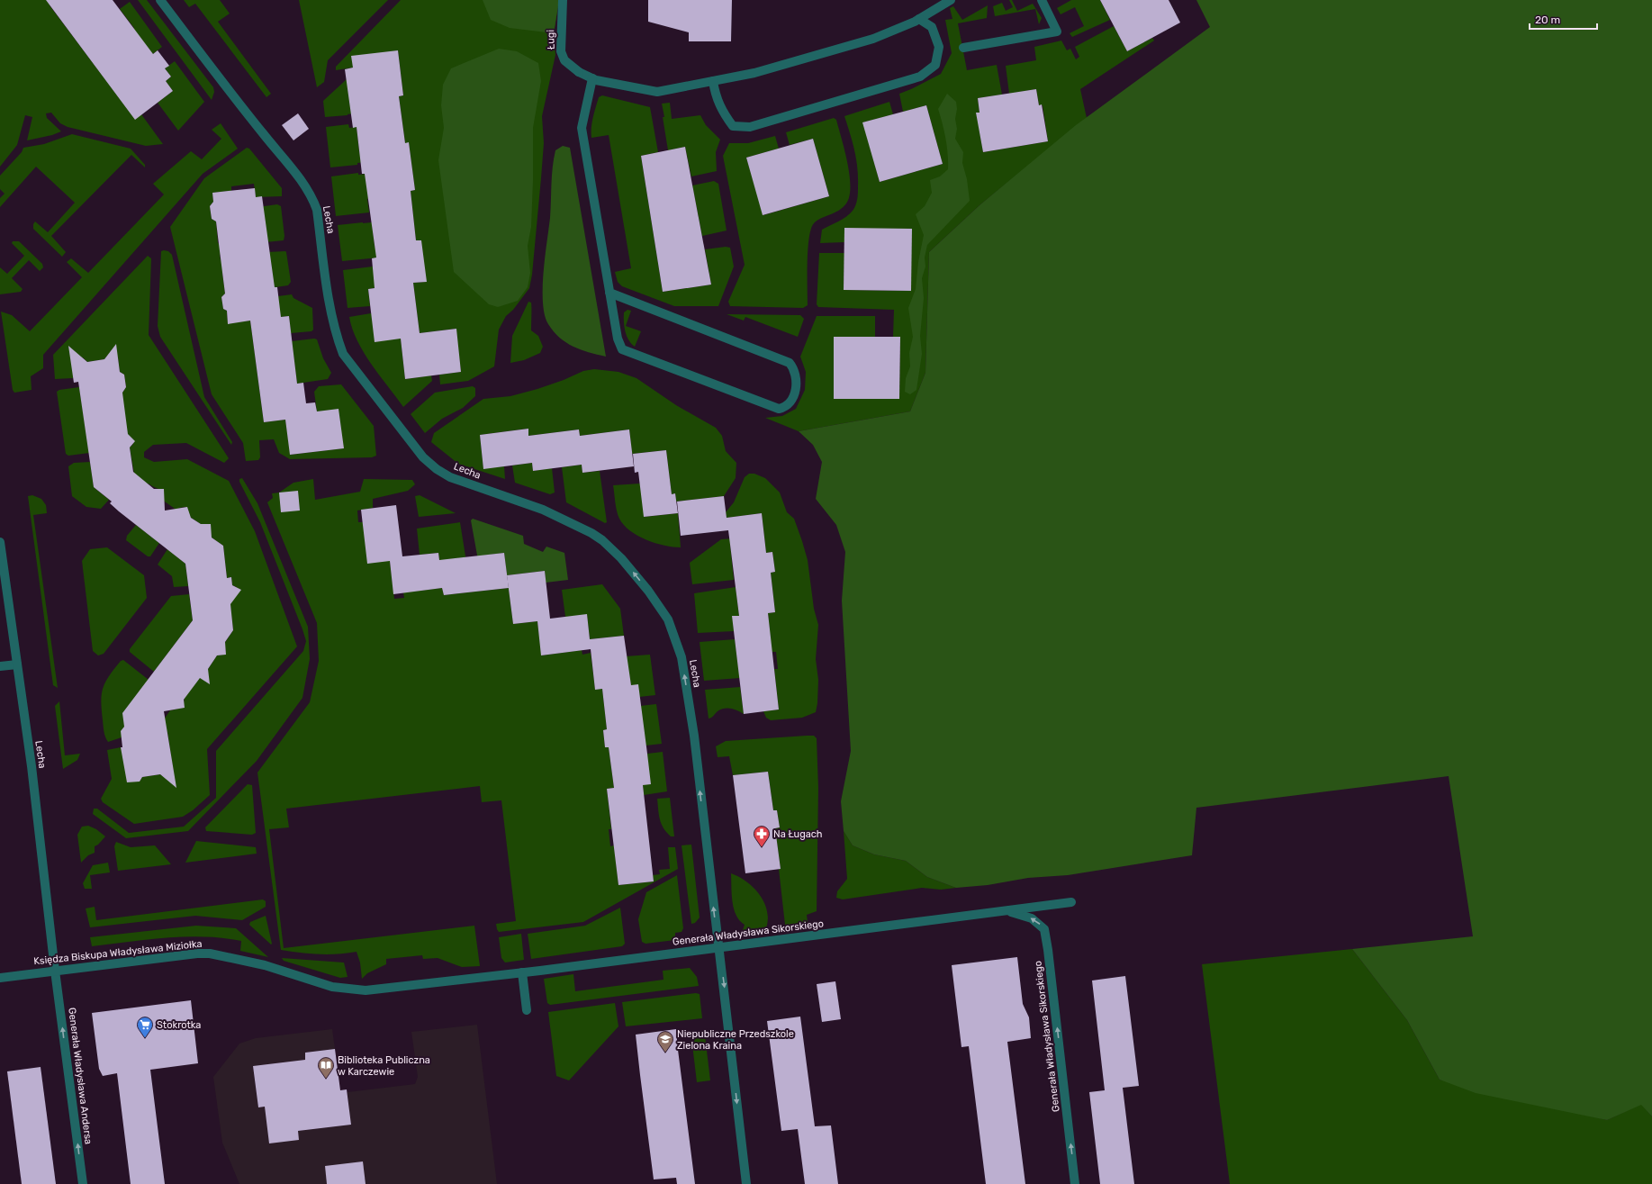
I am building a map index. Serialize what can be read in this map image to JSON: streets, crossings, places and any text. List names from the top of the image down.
{
  "streets": {
    "street": [
      "Ługi",
      "Lecha",
      "Generała Władysława Sikorskiego",
      "Księdza Biskupa Władysława Miziołka",
      "Generała Władysława Andersa"
    ]
  },
  "crossings": [
    ["Lecha", "Generała Władysława Sikorskiego"],
    ["Lecha", "Księdza Biskupa Władysława Miziołka"],
    ["Lecha", "Generała Władysława Andersa"],
    ["Generała Władysława Sikorskiego", "Księdza Biskupa Władysława Miziołka"],
    ["Księdza Biskupa Władysława Miziołka", "Generała Władysława Andersa"]
  ],
  "one_way": ["Generała Władysława Andersa"],
  "places": {
    "pharmacy": ["Na Ługach"],
    "supermarket": ["Stokrotka"],
    "school or university": ["Niepubliczne Przedszkole Zielona Kraina"],
    "library": ["Biblioteka Publiczna w Karczewie"]
  },
  "scale_bar": "20 m"
}
